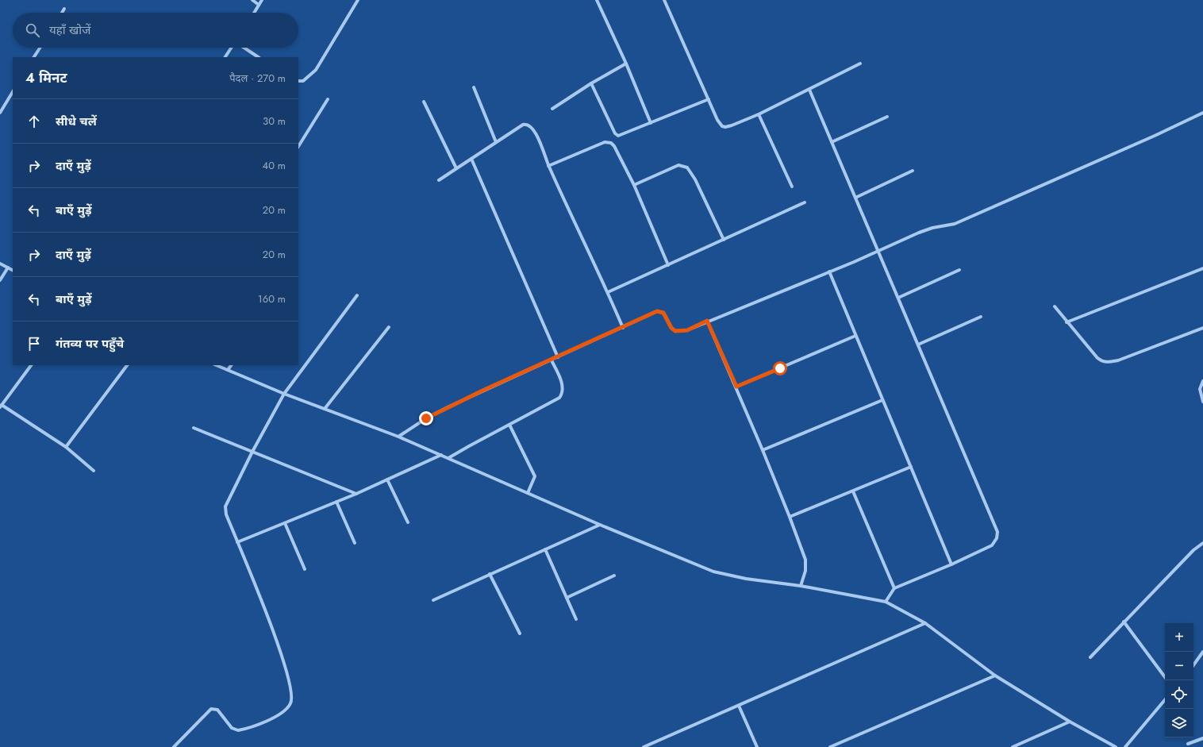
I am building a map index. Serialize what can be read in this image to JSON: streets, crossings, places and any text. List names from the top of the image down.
{
  "page": {
    "search": "यहाँ खोजें",
    "heading": ["4 मिनट", "पैदल · 270 m"],
    "list": [
      ["सीधे चलें", "30 m"],
      ["दाएँ मुड़ें", "40 m"],
      ["बाएँ मुड़ें", "20 m"],
      ["दाएँ मुड़ें", "20 m"],
      ["बाएँ मुड़ें", "160 m"],
      "गंतव्य पर पहुँचे"
    ],
    "map_buttons": ["+", "−"]
  }
}
